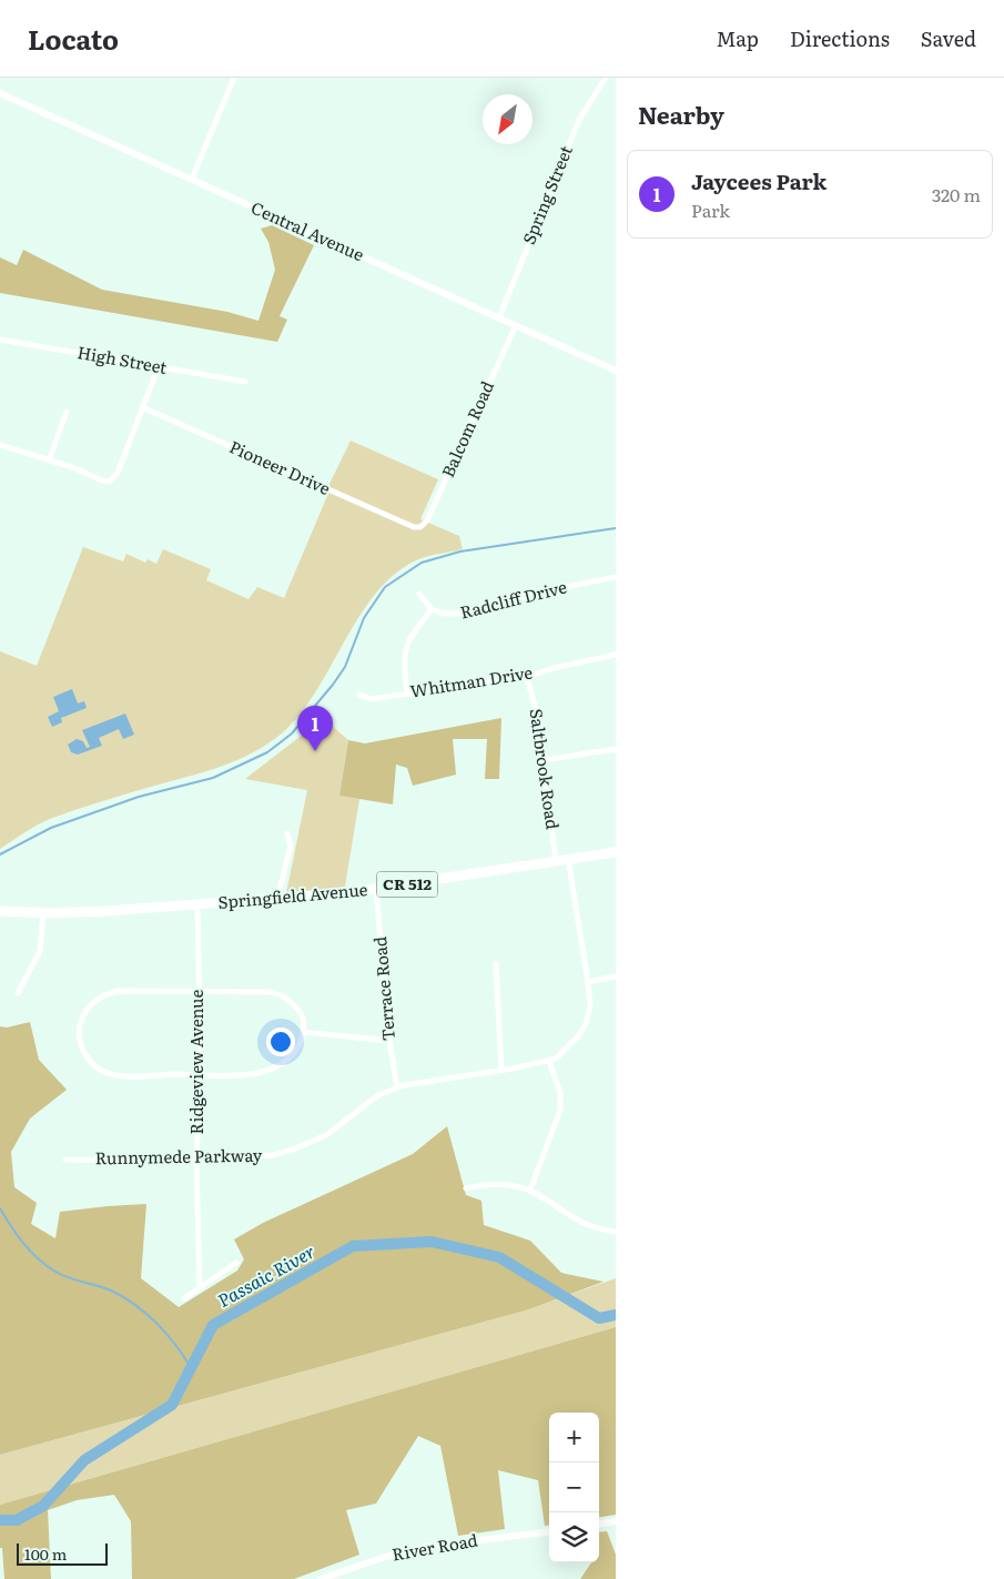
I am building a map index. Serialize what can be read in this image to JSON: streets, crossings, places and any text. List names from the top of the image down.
{
  "streets": {
    "main road": ["CR 512", "Springfield Avenue"],
    "street": [
      "Spring Street",
      "Central Avenue",
      "High Street",
      "Balcom Road",
      "Pioneer Drive",
      "Radcliff Drive",
      "Whitman Drive",
      "Saltbrook Road",
      "Terrace Road",
      "Ridgeview Avenue",
      "Runnymede Parkway",
      "River Road"
    ]
  },
  "crossings": [
    ["Spring Street", "Central Avenue"],
    ["Central Avenue", "Balcom Road"],
    ["Balcom Road", "Pioneer Drive"],
    ["Whitman Drive", "Saltbrook Road"],
    ["Saltbrook Road", "Springfield Avenue"],
    ["Springfield Avenue", "Terrace Road"],
    ["Springfield Avenue", "Ridgeview Avenue"],
    ["Springfield Avenue", "Runnymede Parkway"],
    ["Terrace Road", "Runnymede Parkway"],
    ["Ridgeview Avenue", "Runnymede Parkway"]
  ],
  "water": ["Passaic River"],
  "scale_bar": "100 m",
  "north": "bottom left",
  "page": {
    "header": "Locato",
    "nav": ["Map", "Directions", "Saved"],
    "heading": "Nearby",
    "list": [
      {
        "mark": "1",
        "name": "Jaycees Park",
        "note": "Park",
        "value": "320 m"
      }
    ],
    "pins": "1",
    "map_buttons": ["+", "−"],
    "scale": "100 m"
  }
}
